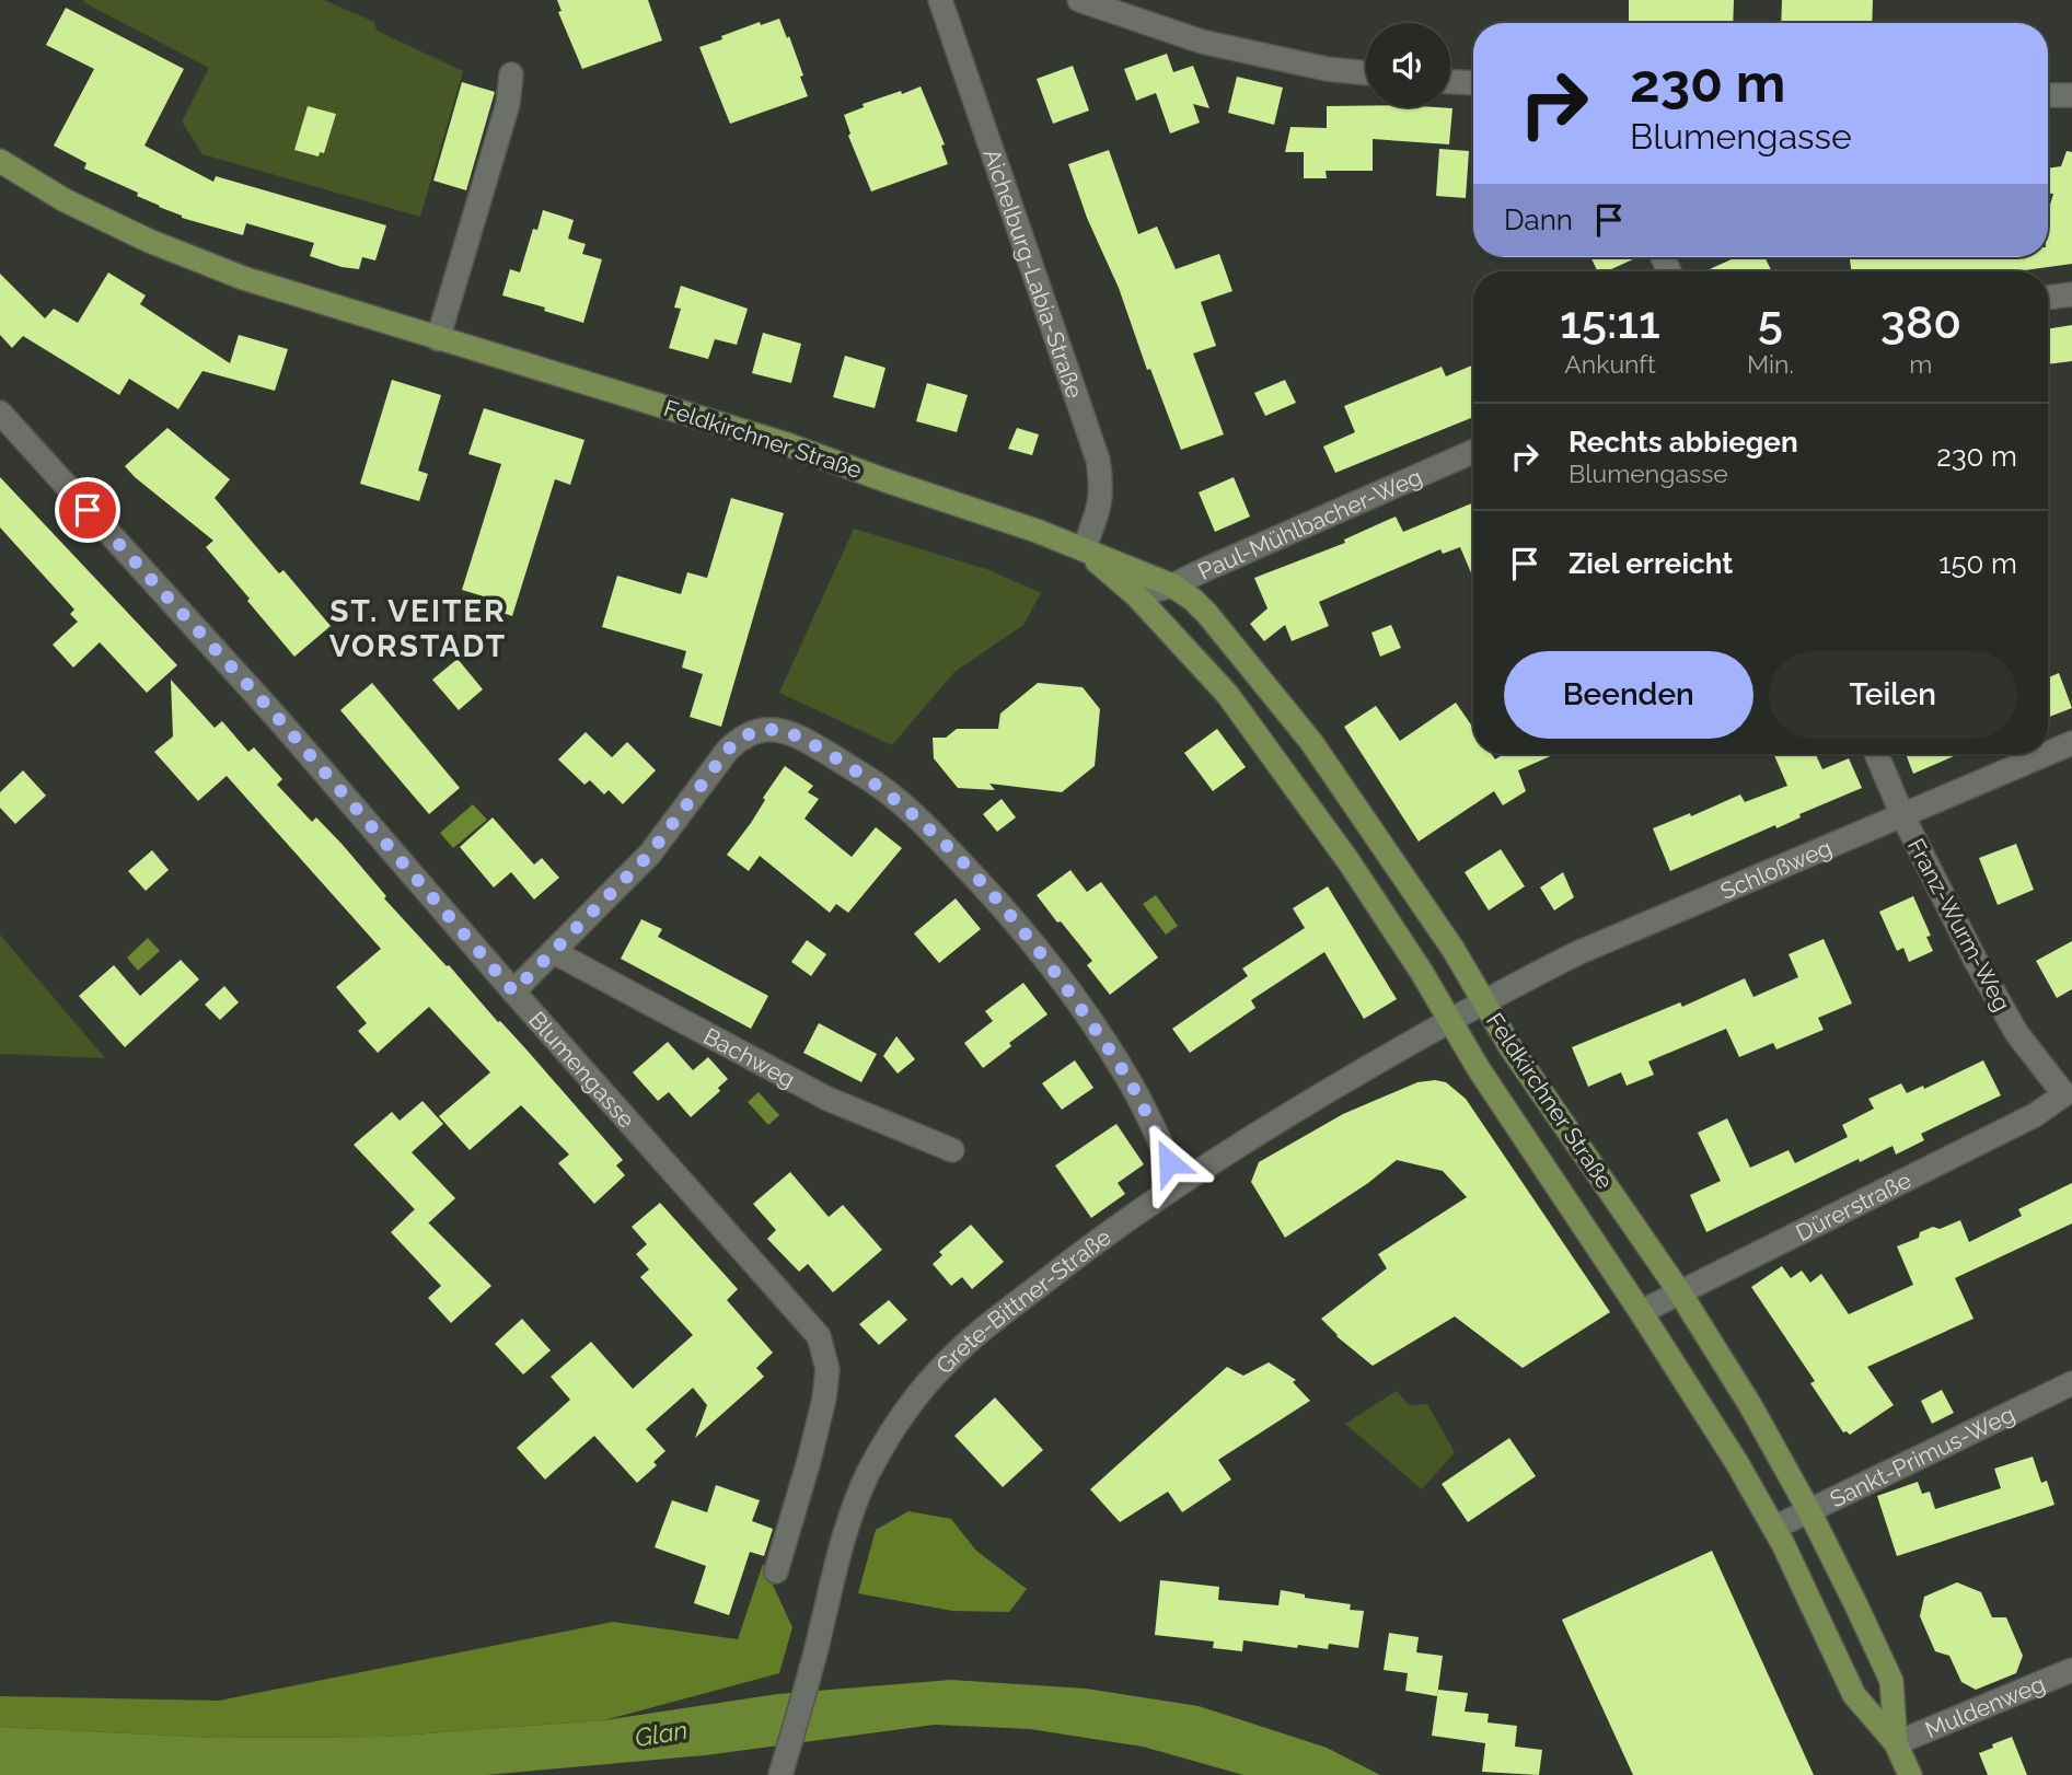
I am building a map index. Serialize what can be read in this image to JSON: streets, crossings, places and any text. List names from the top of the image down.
{
  "streets": {
    "main road": ["Feldkirchner Straße"],
    "street": [
      "Aichelburg-Labia-Straße",
      "Paul-Mühlbacher-Weg",
      "Schloßweg",
      "Franz-Wurm-Weg",
      "Bachweg",
      "Blumengasse",
      "Dürerstraße",
      "Grete-Bittner-Straße",
      "Sankt-Primus-Weg",
      "Muldenweg"
    ]
  },
  "crossings": [
    ["Aichelburg-Labia-Straße", "Feldkirchner Straße"],
    ["Feldkirchner Straße", "Paul-Mühlbacher-Weg"],
    ["Feldkirchner Straße", "Schloßweg"],
    ["Feldkirchner Straße", "Dürerstraße"],
    ["Feldkirchner Straße", "Grete-Bittner-Straße"],
    ["Feldkirchner Straße", "Sankt-Primus-Weg"],
    ["Feldkirchner Straße", "Muldenweg"],
    ["Schloßweg", "Franz-Wurm-Weg"],
    ["Schloßweg", "Grete-Bittner-Straße"],
    ["Franz-Wurm-Weg", "Dürerstraße"]
  ],
  "districts": ["ST. VEITER VORSTADT"],
  "water": ["Glan"],
  "page": {
    "turn": ["230 m", "Blumengasse"],
    "then": "Dann",
    "eta": [
      "15:11",
      "Ankunft",
      "5",
      "Min.",
      "380",
      "m"
    ],
    "list": [
      {
        "name": "Rechts abbiegen",
        "note": "Blumengasse",
        "value": "230 m"
      },
      {
        "name": "Ziel erreicht",
        "value": "150 m"
      }
    ],
    "buttons": ["Beenden", "Teilen"]
  }
}
